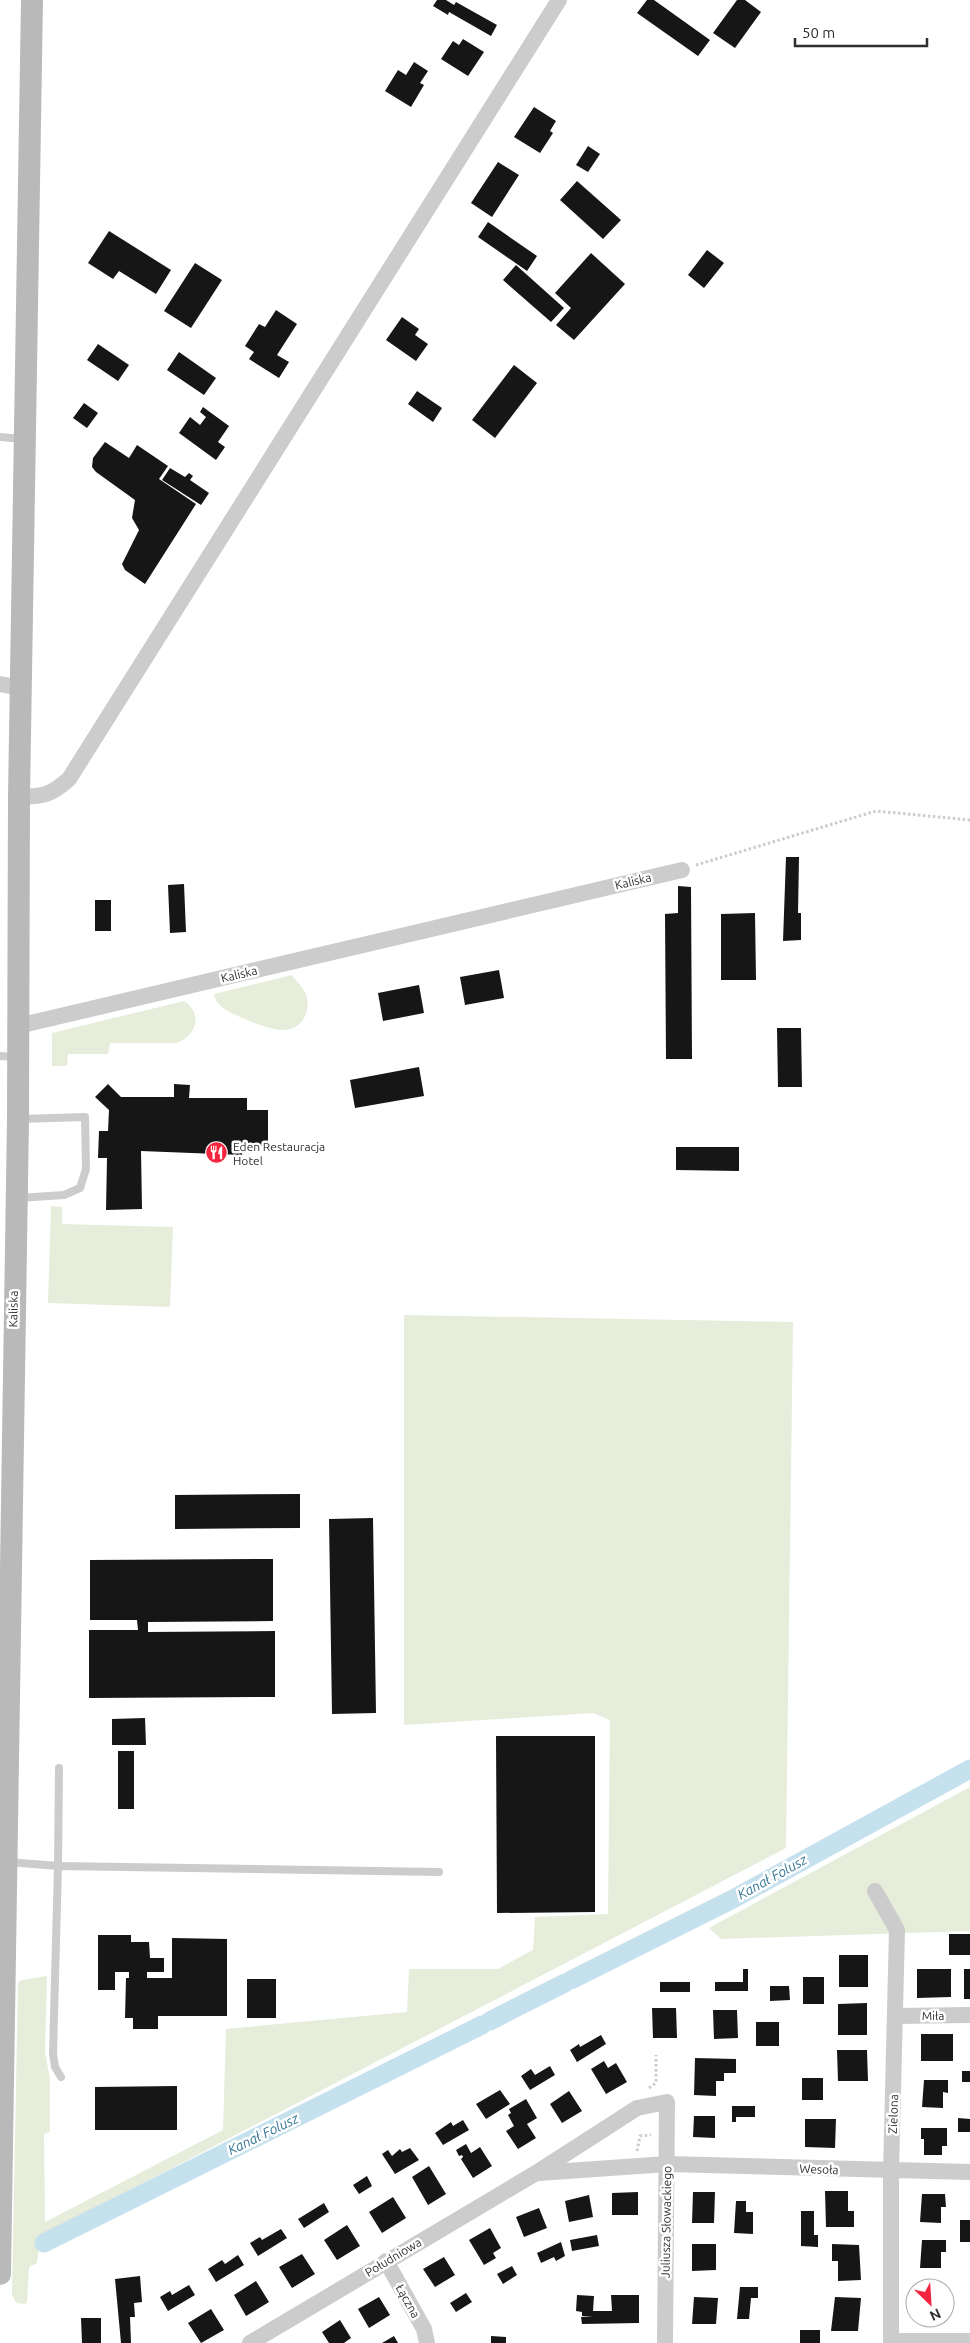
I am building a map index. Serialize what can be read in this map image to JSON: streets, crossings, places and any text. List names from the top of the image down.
{
  "streets": {
    "main road": ["Kaliska"],
    "street": [
      "Miła",
      "Zielona",
      "Wesoła",
      "Juliusza Słowackiego",
      "Południowa",
      "Łączna"
    ]
  },
  "crossings": [
    ["Miła", "Zielona"],
    ["Zielona", "Wesoła"],
    ["Wesoła", "Juliusza Słowackiego"],
    ["Wesoła", "Południowa"],
    ["Juliusza Słowackiego", "Południowa"],
    ["Południowa", "Łączna"]
  ],
  "water": ["Kanał Folusz"],
  "places": {
    "restaurant": ["Eden Restauracja Hotel"]
  },
  "scale_bar": "50 m",
  "north": "bottom right"
}
